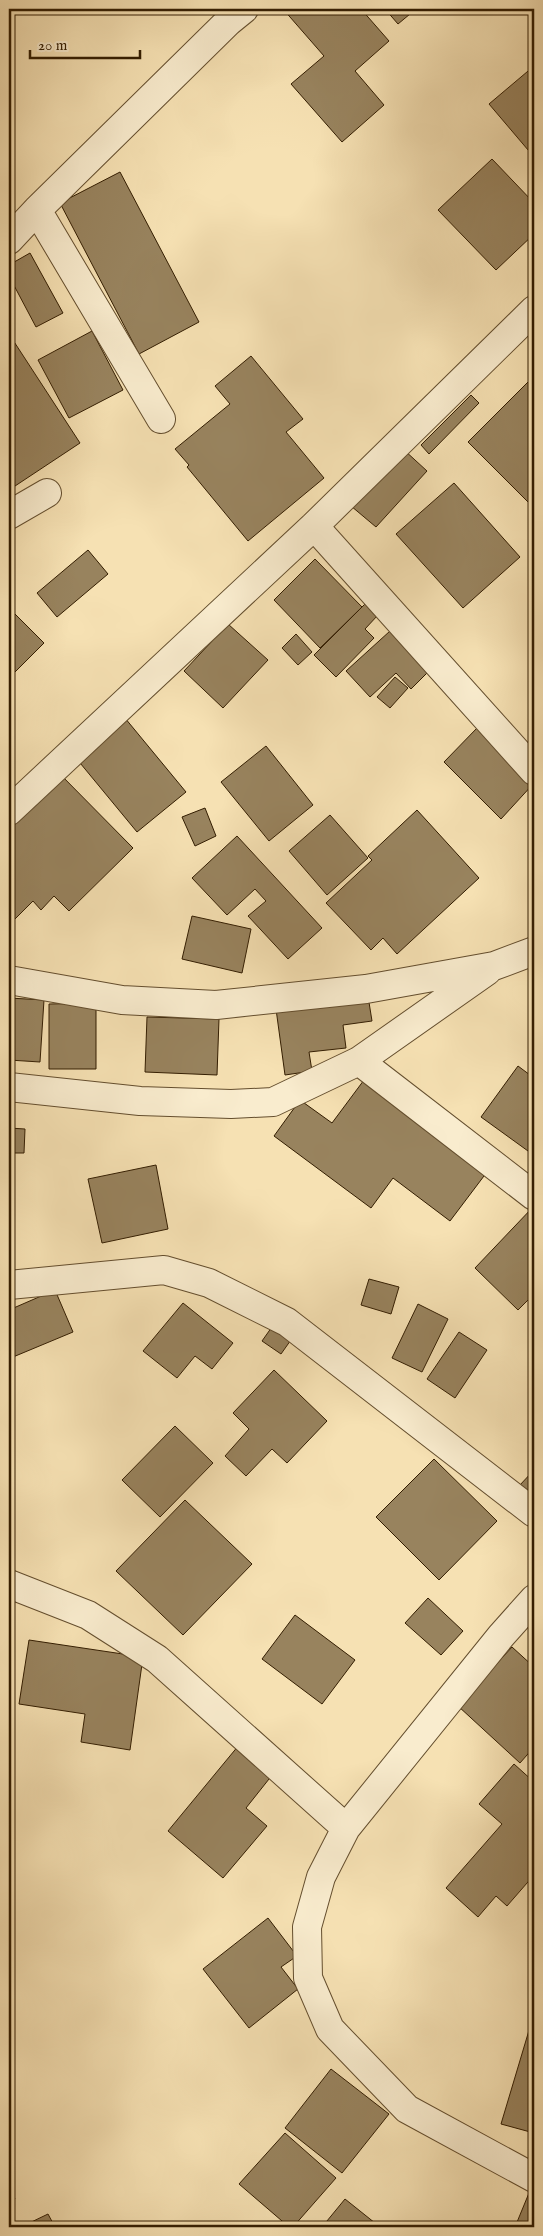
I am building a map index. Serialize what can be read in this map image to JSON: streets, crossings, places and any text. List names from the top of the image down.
{
  "scale_bar": "20 m"
}
